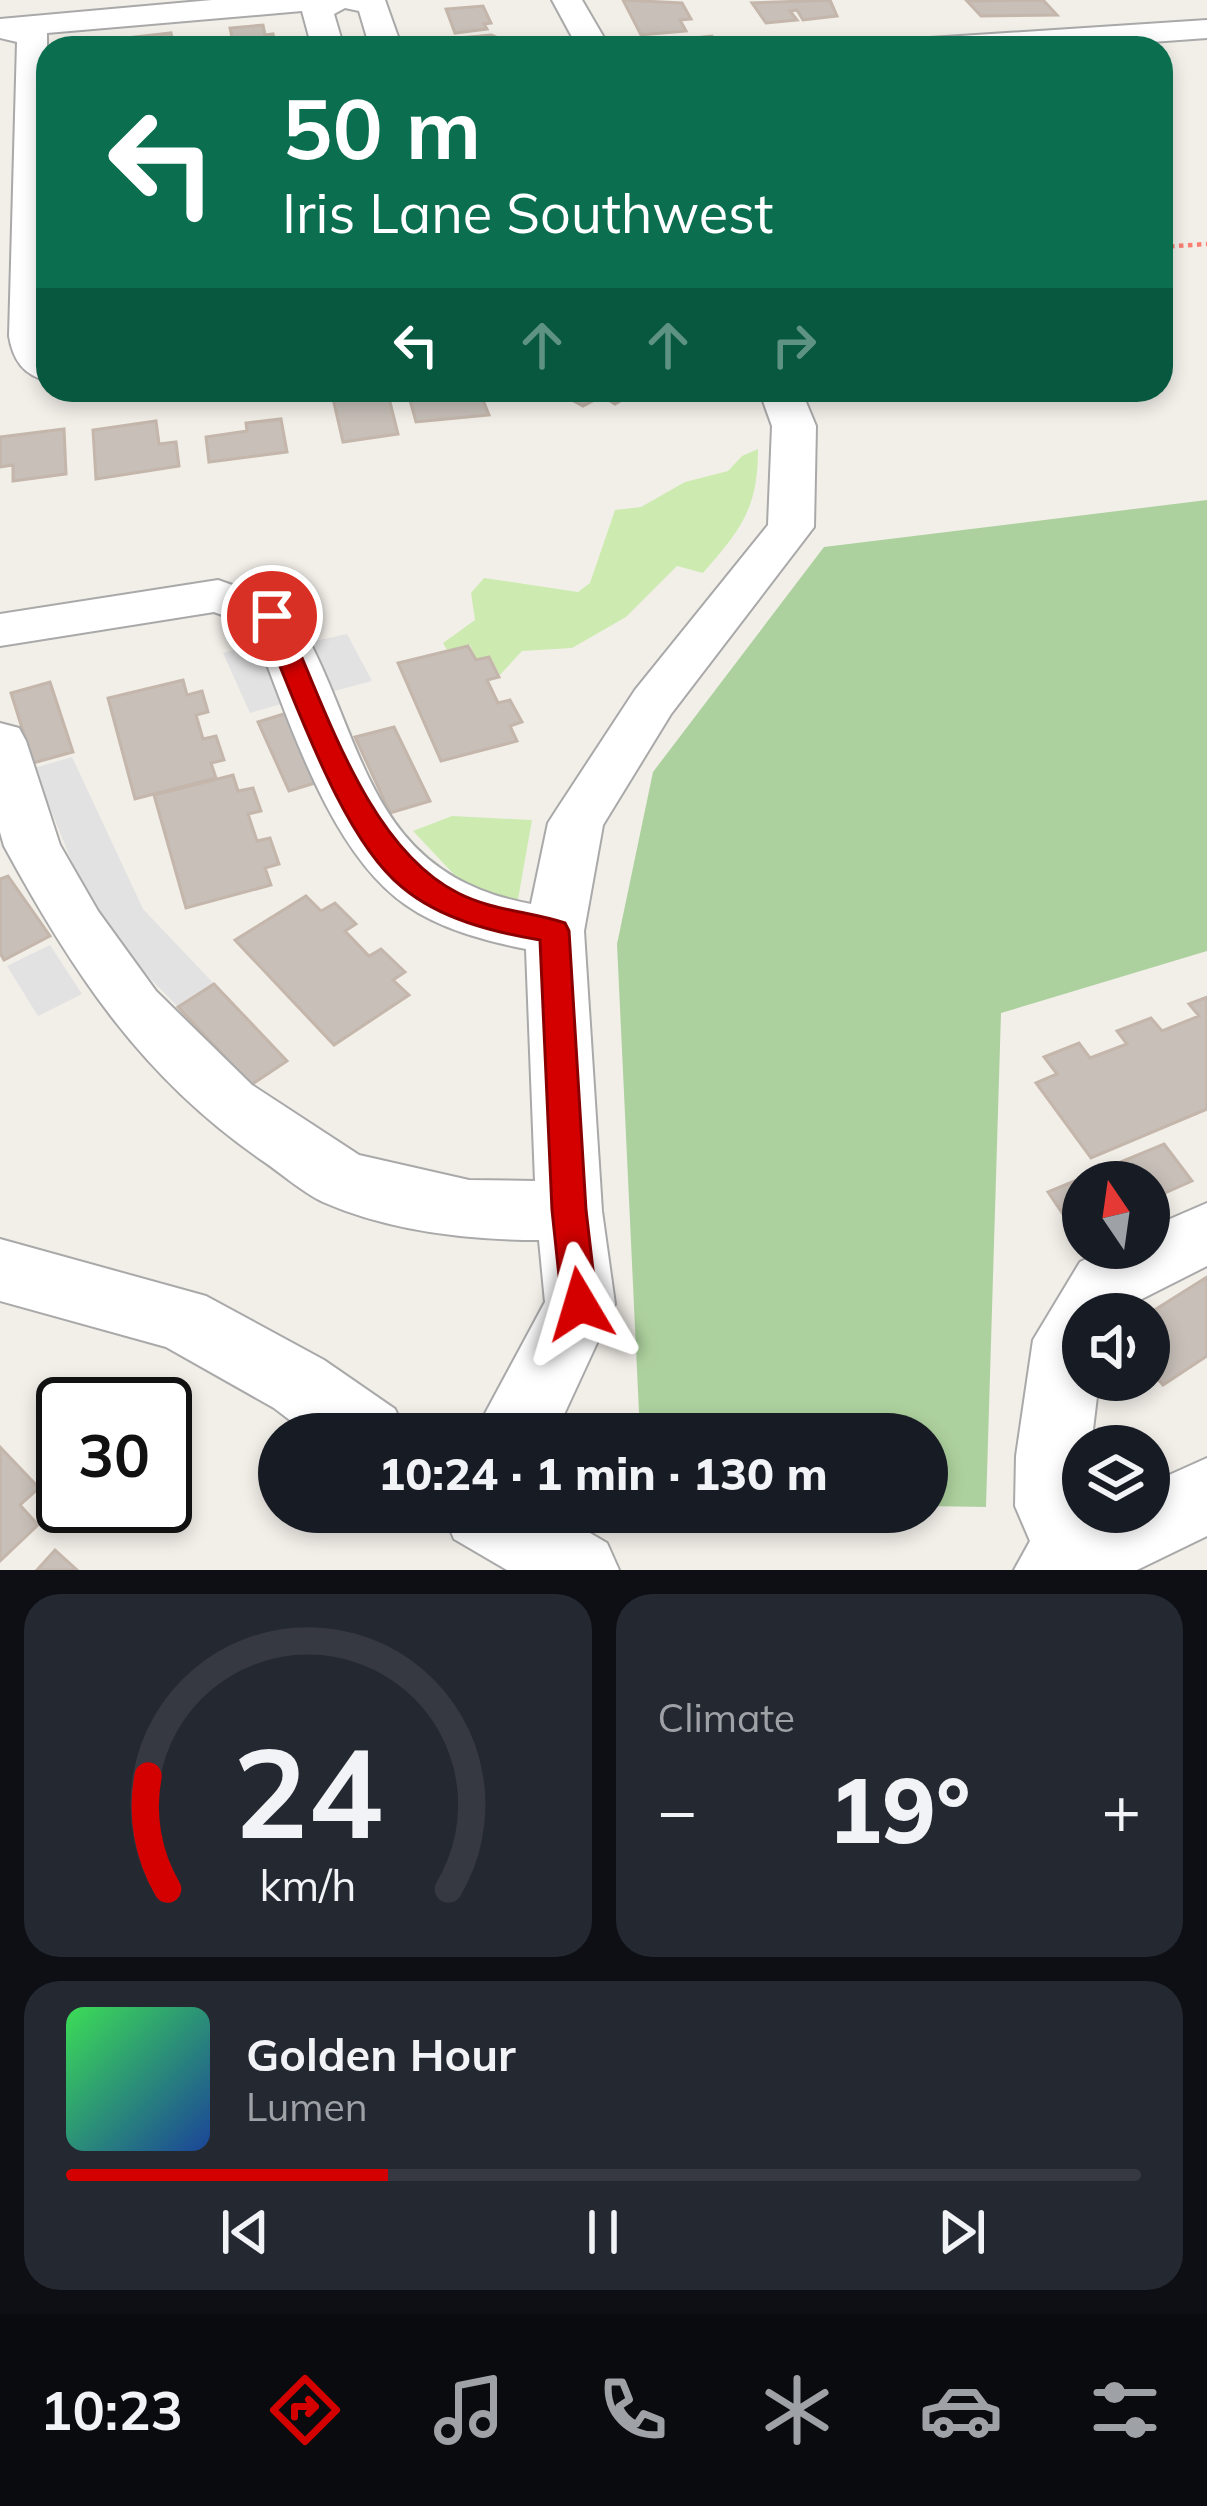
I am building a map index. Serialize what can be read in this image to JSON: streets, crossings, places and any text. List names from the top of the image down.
{
  "north": "top",
  "page": {
    "turn": ["50 m", "Iris Lane Southwest"],
    "limit": "30",
    "trip": "10:24 · 1 min · 130 m",
    "tile": "Climate",
    "heat": ["−", "19°", "+"],
    "song": ["Golden Hour", "Lumen"],
    "tabs": "10:23",
    "gauge": ["24", "km/h"]
  }
}
